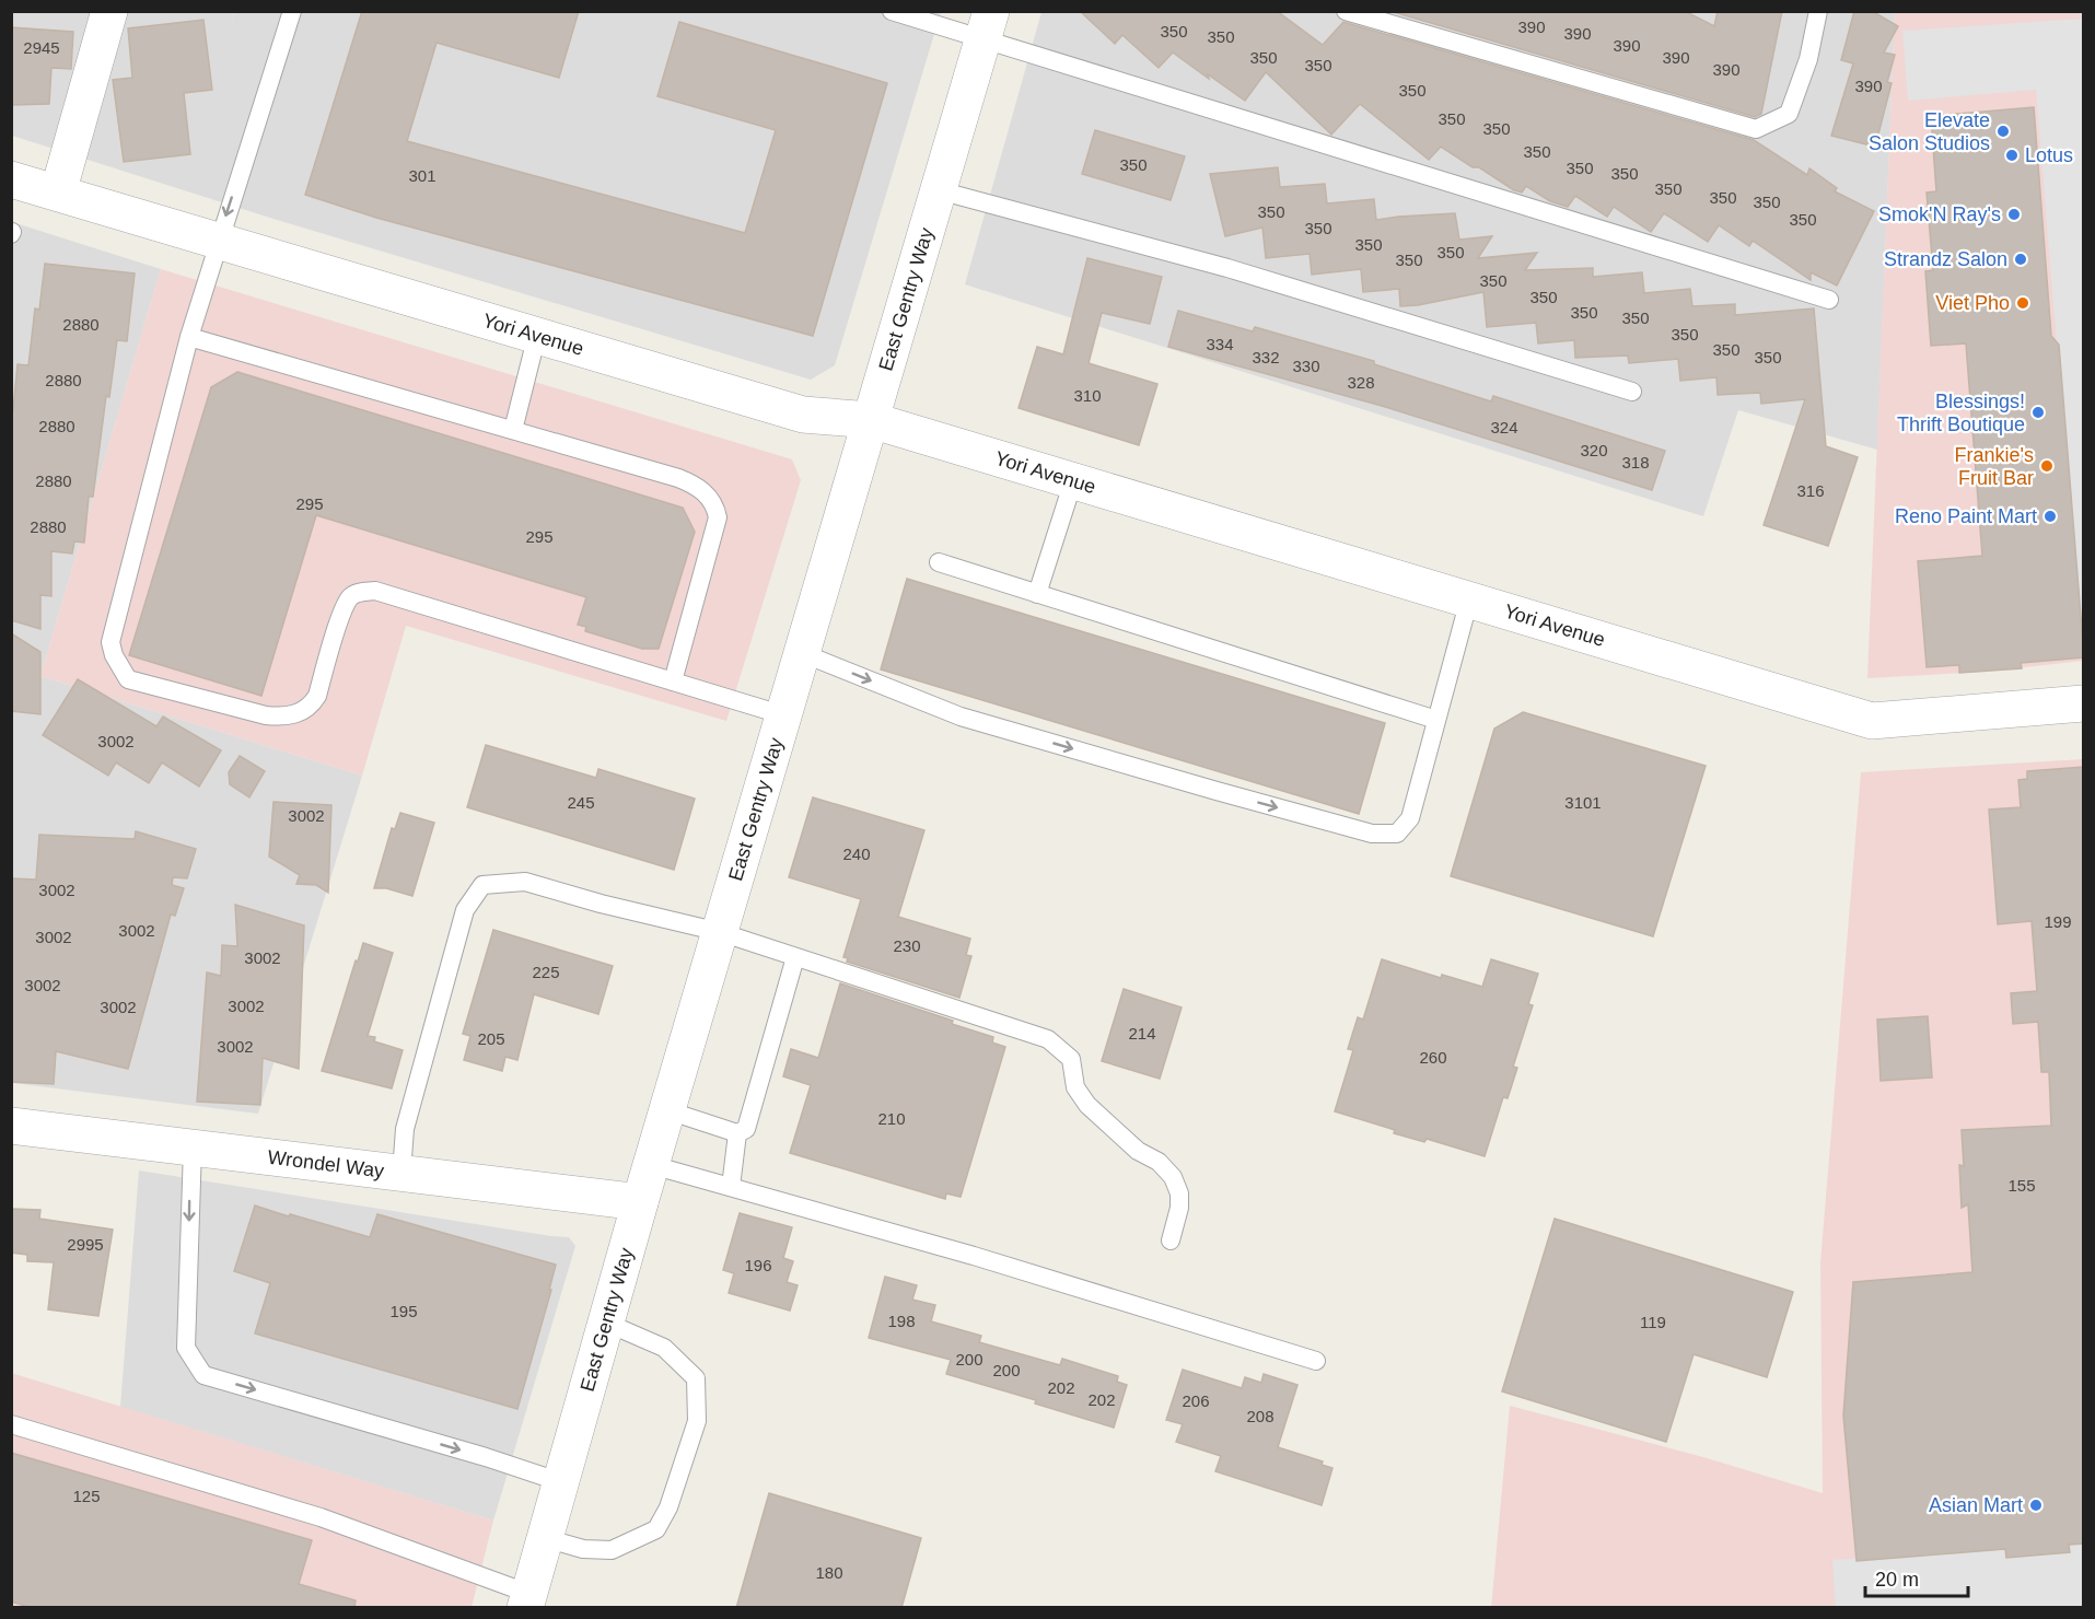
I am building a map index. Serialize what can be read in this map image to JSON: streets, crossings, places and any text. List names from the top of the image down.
{
  "streets": {
    "street": ["East Gentry Way", "Yori Avenue", "Wrondel Way"]
  },
  "crossings": [
    ["East Gentry Way", "Yori Avenue"],
    ["East Gentry Way", "Wrondel Way"]
  ],
  "places": [
    "Elevate Salon Studios",
    "Lotus",
    "Smok'N Ray's",
    "Strandz Salon",
    "Viet Pho",
    "Blessings! Thrift Boutique",
    "Frankie's Fruit Bar",
    "Reno Paint Mart",
    "Asian Mart"
  ],
  "house_numbers": [
    "390",
    "350",
    "390",
    "350",
    "390",
    "2945",
    "350",
    "390",
    "350",
    "390",
    "390",
    "350",
    "350",
    "350",
    "350",
    "350",
    "350",
    "350",
    "301",
    "350",
    "350",
    "350",
    "350",
    "350",
    "350",
    "350",
    "350",
    "350",
    "350",
    "350",
    "350",
    "350",
    "2880",
    "350",
    "334",
    "350",
    "332",
    "350",
    "330",
    "2880",
    "328",
    "310",
    "2880",
    "324",
    "320",
    "318",
    "2880",
    "316",
    "295",
    "2880",
    "295",
    "3002",
    "245",
    "3101",
    "3002",
    "240",
    "3002",
    "199",
    "3002",
    "3002",
    "230",
    "3002",
    "225",
    "3002",
    "3002",
    "3002",
    "214",
    "205",
    "3002",
    "260",
    "210",
    "155",
    "2995",
    "196",
    "195",
    "198",
    "119",
    "200",
    "200",
    "202",
    "202",
    "206",
    "208",
    "125",
    "180"
  ],
  "scale_bar": "20 m"
}
